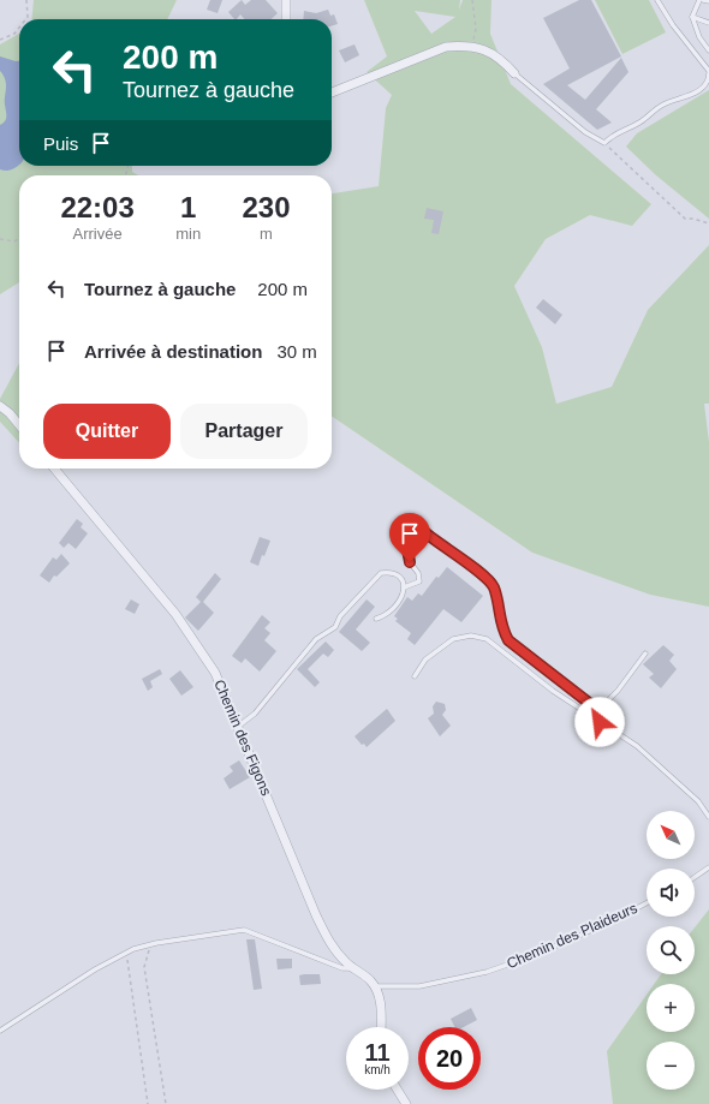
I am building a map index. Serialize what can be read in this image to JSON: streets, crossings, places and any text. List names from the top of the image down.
{
  "streets": {
    "street": ["Chemin des Figons"],
    "lane": ["Chemin des Plaideurs"]
  },
  "crossings": [
    ["Chemin des Figons", "Chemin des Plaideurs"]
  ],
  "north": "top left",
  "page": {
    "turn": ["200 m", "Tournez à gauche"],
    "then": "Puis",
    "eta": [
      "22:03",
      "Arrivée",
      "1",
      "min",
      "230",
      "m"
    ],
    "list": [
      {
        "name": "Tournez à gauche",
        "value": "200 m"
      },
      {
        "name": "Arrivée à destination",
        "value": "30 m"
      }
    ],
    "buttons": ["Quitter", "Partager"],
    "map_buttons": ["+", "−"],
    "speed": "11 km/h",
    "limit": "20"
  }
}
